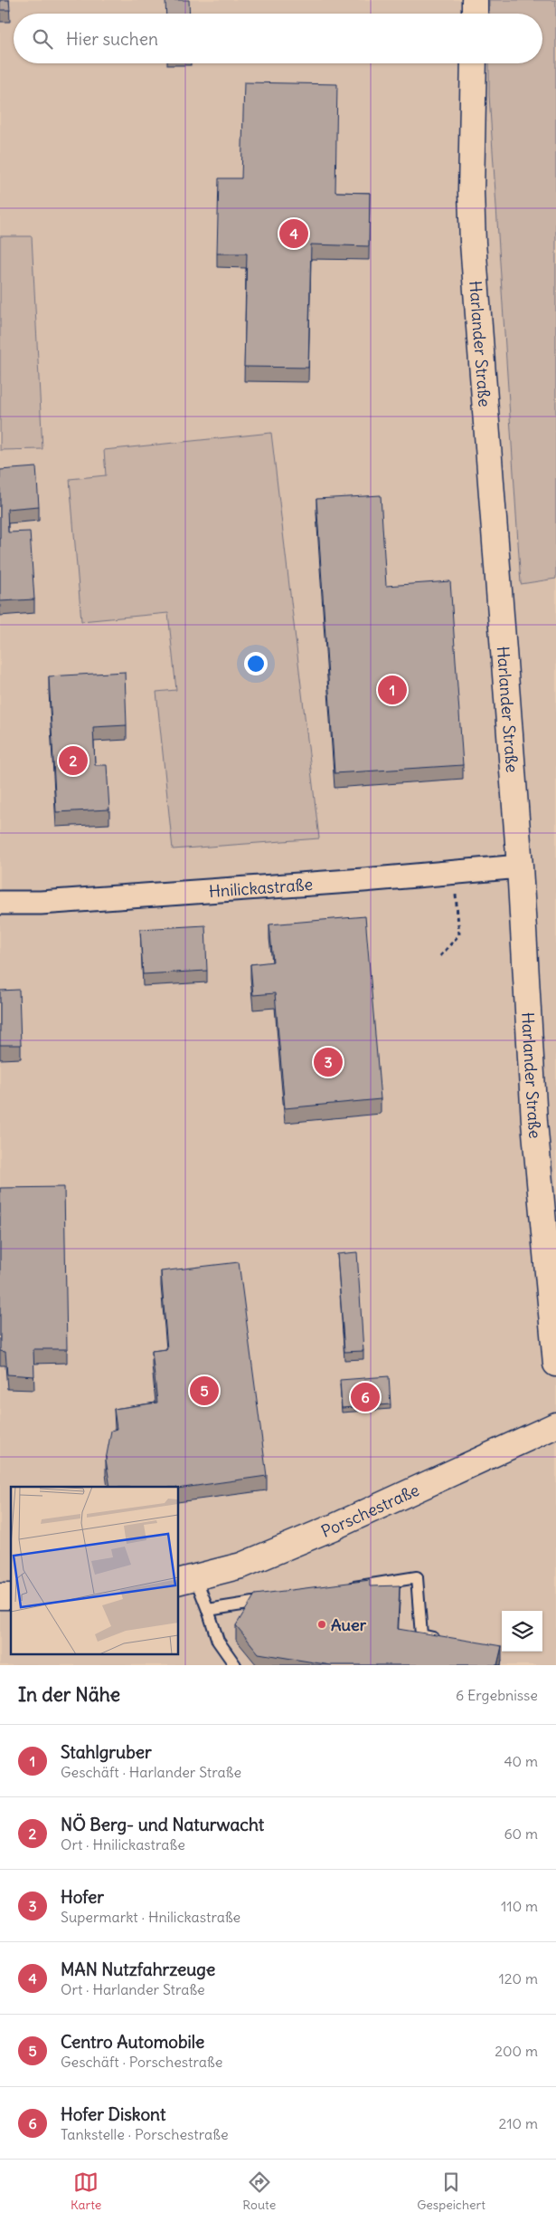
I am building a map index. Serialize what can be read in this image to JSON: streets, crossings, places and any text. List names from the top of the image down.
{
  "streets": {
    "main road": ["Harlander Straße", "Porschestraße"],
    "street": ["Hnilickastraße"]
  },
  "crossings": [
    ["Harlander Straße", "Hnilickastraße"]
  ],
  "places": ["Auer"],
  "page": {
    "search": "Hier suchen",
    "pins": [
      "4",
      "1",
      "2",
      "3",
      "5",
      "6"
    ],
    "heading": ["In der Nähe", "6 Ergebnisse"],
    "list": [
      {
        "mark": "1",
        "name": "Stahlgruber",
        "note": "Geschäft · Harlander Straße",
        "value": "40 m"
      },
      {
        "mark": "2",
        "name": "NÖ Berg- und Naturwacht",
        "note": "Ort · Hnilickastraße",
        "value": "60 m"
      },
      {
        "mark": "3",
        "name": "Hofer",
        "note": "Supermarkt · Hnilickastraße",
        "value": "110 m"
      },
      {
        "mark": "4",
        "name": "MAN Nutzfahrzeuge",
        "note": "Ort · Harlander Straße",
        "value": "120 m"
      },
      {
        "mark": "5",
        "name": "Centro Automobile",
        "note": "Geschäft · Porschestraße",
        "value": "200 m"
      },
      {
        "mark": "6",
        "name": "Hofer Diskont",
        "note": "Tankstelle · Porschestraße",
        "value": "210 m"
      }
    ],
    "nav": ["Karte", "Route", "Gespeichert"]
  }
}
